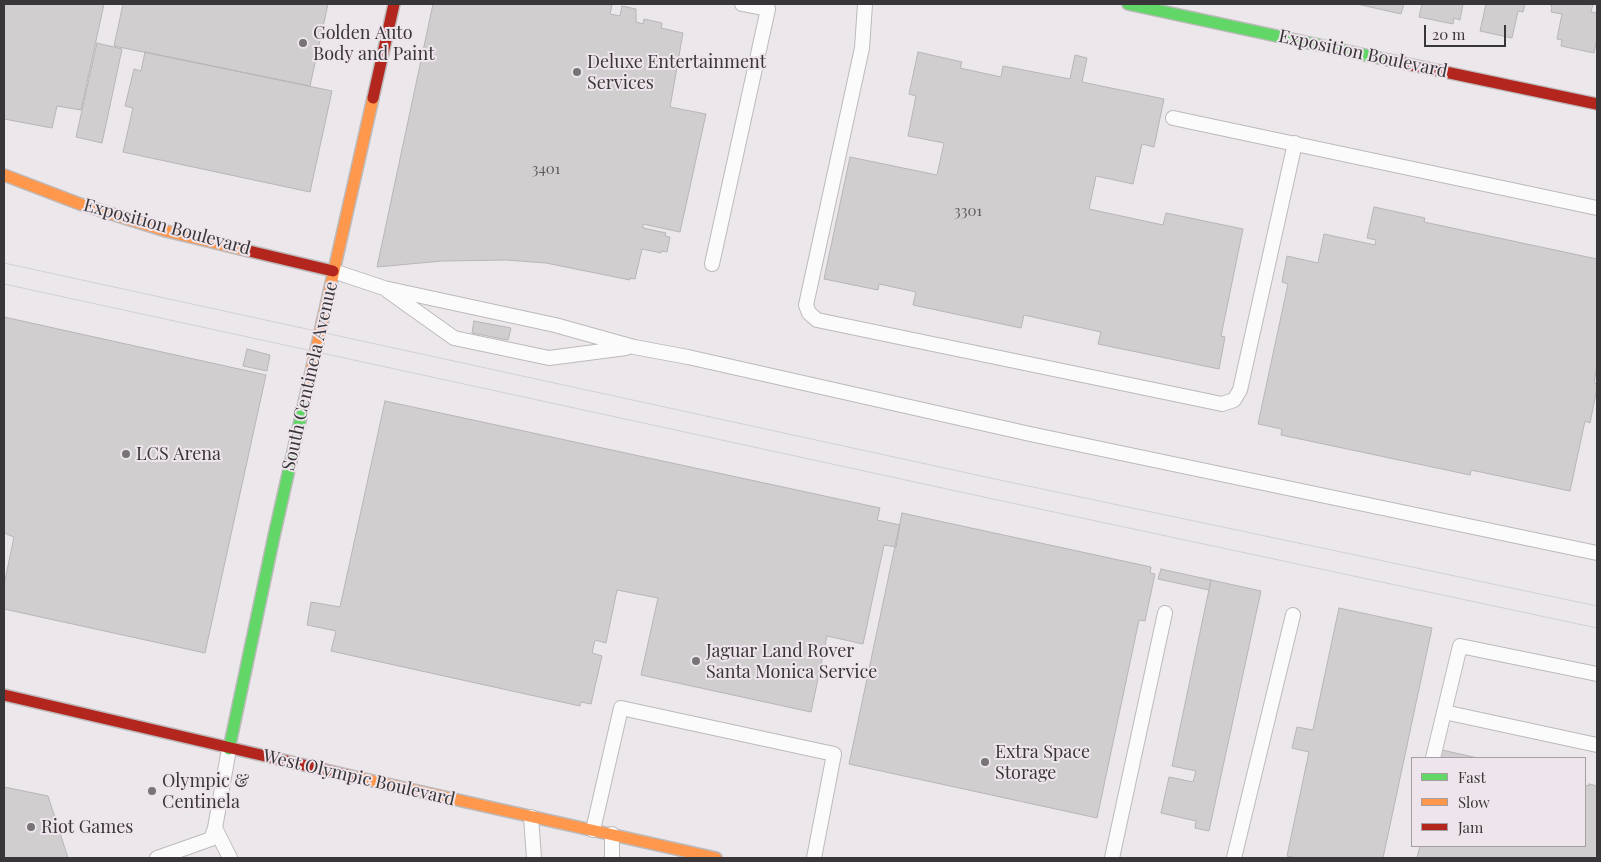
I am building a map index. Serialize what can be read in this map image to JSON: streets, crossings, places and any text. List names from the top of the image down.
{
  "streets": {
    "street": ["Exposition Boulevard", "South Centinela Avenue", "West Olympic Boulevard"]
  },
  "crossings": [
    ["Exposition Boulevard", "South Centinela Avenue"],
    ["South Centinela Avenue", "West Olympic Boulevard"]
  ],
  "places": [
    "Golden Auto Body and Paint",
    "Deluxe Entertainment Services",
    "LCS Arena",
    "Jaguar Land Rover Santa Monica Service",
    "Extra Space Storage",
    "Olympic & Centinela",
    "Riot Games"
  ],
  "house_numbers": ["3401", "3301"],
  "legend": ["Fast", "Slow", "Jam"],
  "scale_bar": "20 m"
}
